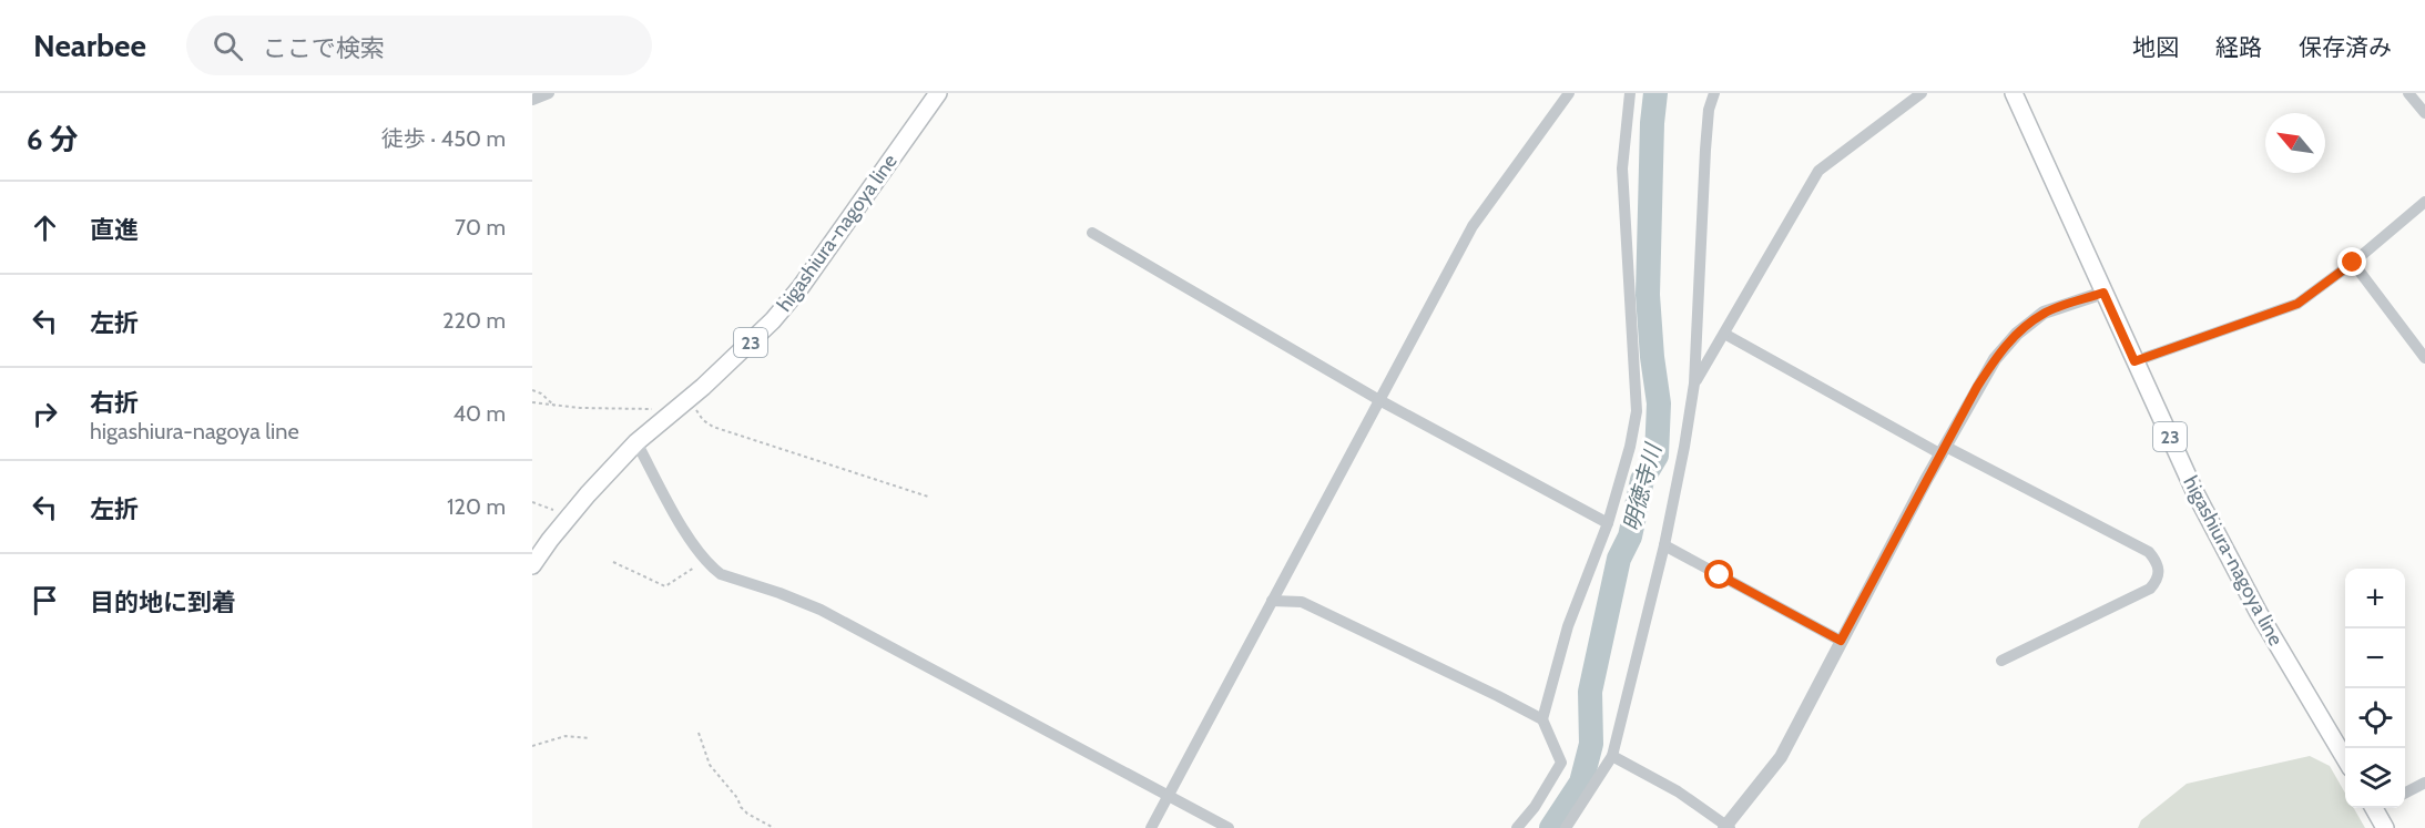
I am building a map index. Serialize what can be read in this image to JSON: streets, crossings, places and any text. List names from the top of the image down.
{
  "streets": {
    "main road": ["higashiura-nagoya line", "23"]
  },
  "water": ["明徳寺川"],
  "north": "top left",
  "page": {
    "header": "Nearbee",
    "search": "ここで検索",
    "nav": ["地図", "経路", "保存済み"],
    "heading": ["6 分", "徒歩 · 450 m"],
    "list": [
      ["直進", "70 m"],
      ["左折", "220 m"],
      ["右折", "higashiura-nagoya line", "40 m"],
      ["左折", "120 m"],
      "目的地に到着"
    ],
    "map_buttons": ["+", "−"]
  }
}
